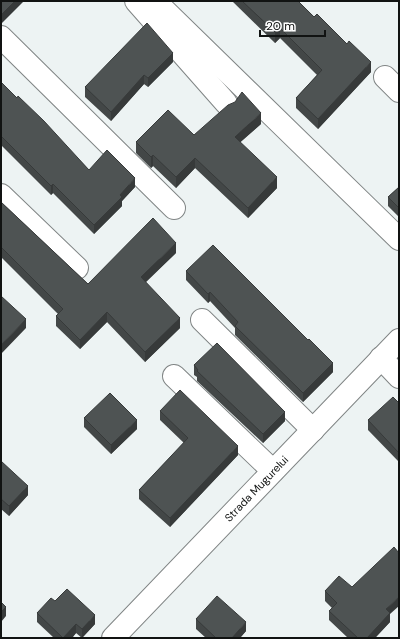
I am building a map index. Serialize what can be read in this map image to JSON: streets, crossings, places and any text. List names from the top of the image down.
{
  "streets": {
    "street": ["Strada Mugurelui"]
  },
  "scale_bar": "20 m"
}
